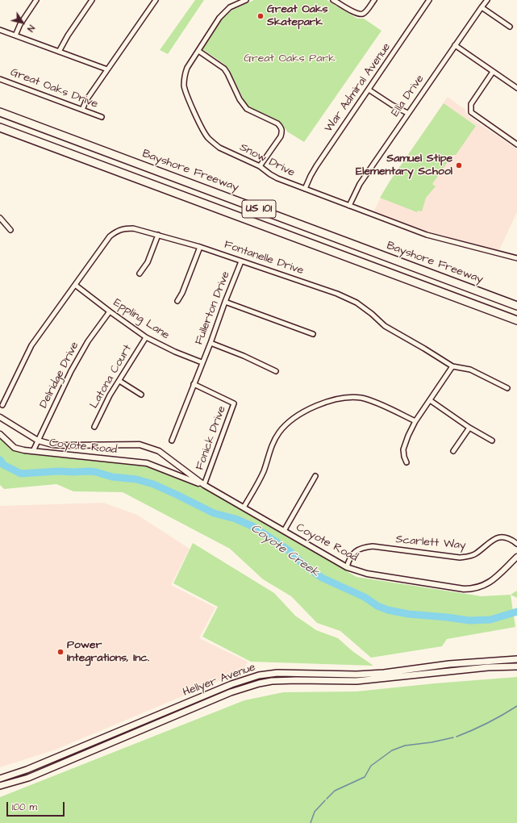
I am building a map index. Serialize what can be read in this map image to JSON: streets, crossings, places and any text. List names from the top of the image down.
{
  "streets": {
    "highway": ["Bayshore Freeway", "US 101"],
    "main road": ["Hellyer Avenue"],
    "street": [
      "War Admiral Avenue",
      "Great Oaks Drive",
      "Ella Drive",
      "Snow Drive",
      "Fontanelle Drive",
      "Fullerton Drive",
      "Eppling Lane",
      "Delridge Drive",
      "Latona Court",
      "Fonick Drive",
      "Coyote Road",
      "Scarlett Way"
    ]
  },
  "crossings": [
    ["War Admiral Avenue", "Snow Drive"],
    ["Ella Drive", "Snow Drive"],
    ["Fontanelle Drive", "Fullerton Drive"],
    ["Fontanelle Drive", "Eppling Lane"],
    ["Fullerton Drive", "Eppling Lane"],
    ["Fullerton Drive", "Fonick Drive"],
    ["Eppling Lane", "Delridge Drive"],
    ["Eppling Lane", "Latona Court"],
    ["Delridge Drive", "Coyote Road"],
    ["Fonick Drive", "Coyote Road"],
    ["Coyote Road", "Scarlett Way"]
  ],
  "water": ["Coyote Creek"],
  "parks": ["Great Oaks Park"],
  "places": ["Great Oaks Skatepark", "Samuel Stipe Elementary School", "Power Integrations, Inc."],
  "scale_bar": "100 m",
  "north": "bottom right"
}
